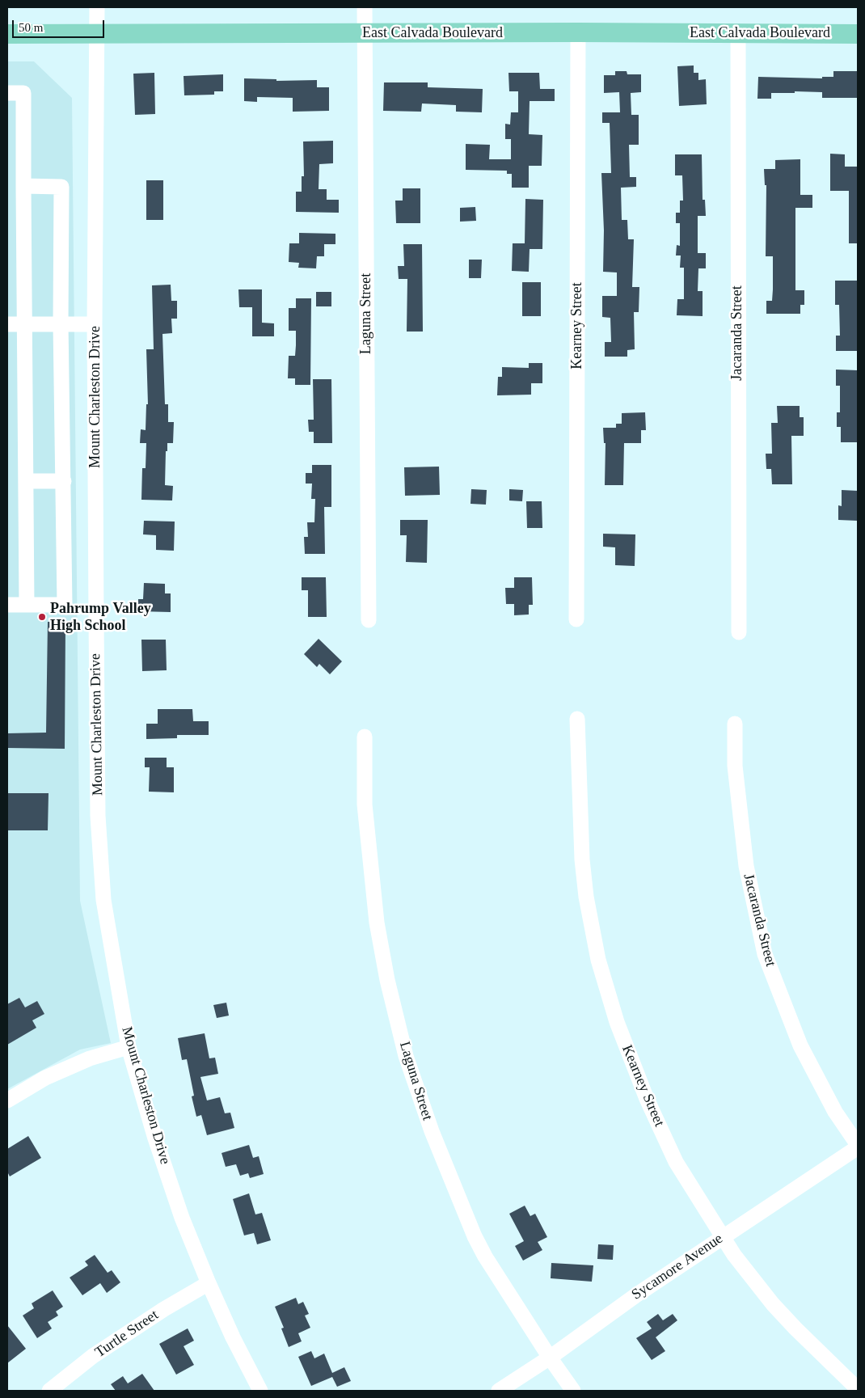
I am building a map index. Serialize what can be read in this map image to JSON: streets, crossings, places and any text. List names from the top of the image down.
{
  "streets": {
    "main road": ["East Calvada Boulevard"],
    "street": [
      "Laguna Street",
      "Kearney Street",
      "Jacaranda Street",
      "Mount Charleston Drive",
      "Sycamore Avenue",
      "Turtle Street"
    ]
  },
  "crossings": [
    ["East Calvada Boulevard", "Laguna Street"],
    ["East Calvada Boulevard", "Kearney Street"],
    ["East Calvada Boulevard", "Jacaranda Street"],
    ["East Calvada Boulevard", "Mount Charleston Drive"],
    ["Laguna Street", "Sycamore Avenue"],
    ["Kearney Street", "Sycamore Avenue"],
    ["Jacaranda Street", "Sycamore Avenue"],
    ["Mount Charleston Drive", "Turtle Street"]
  ],
  "places": ["Pahrump Valley High School"],
  "scale_bar": "50 m"
}
